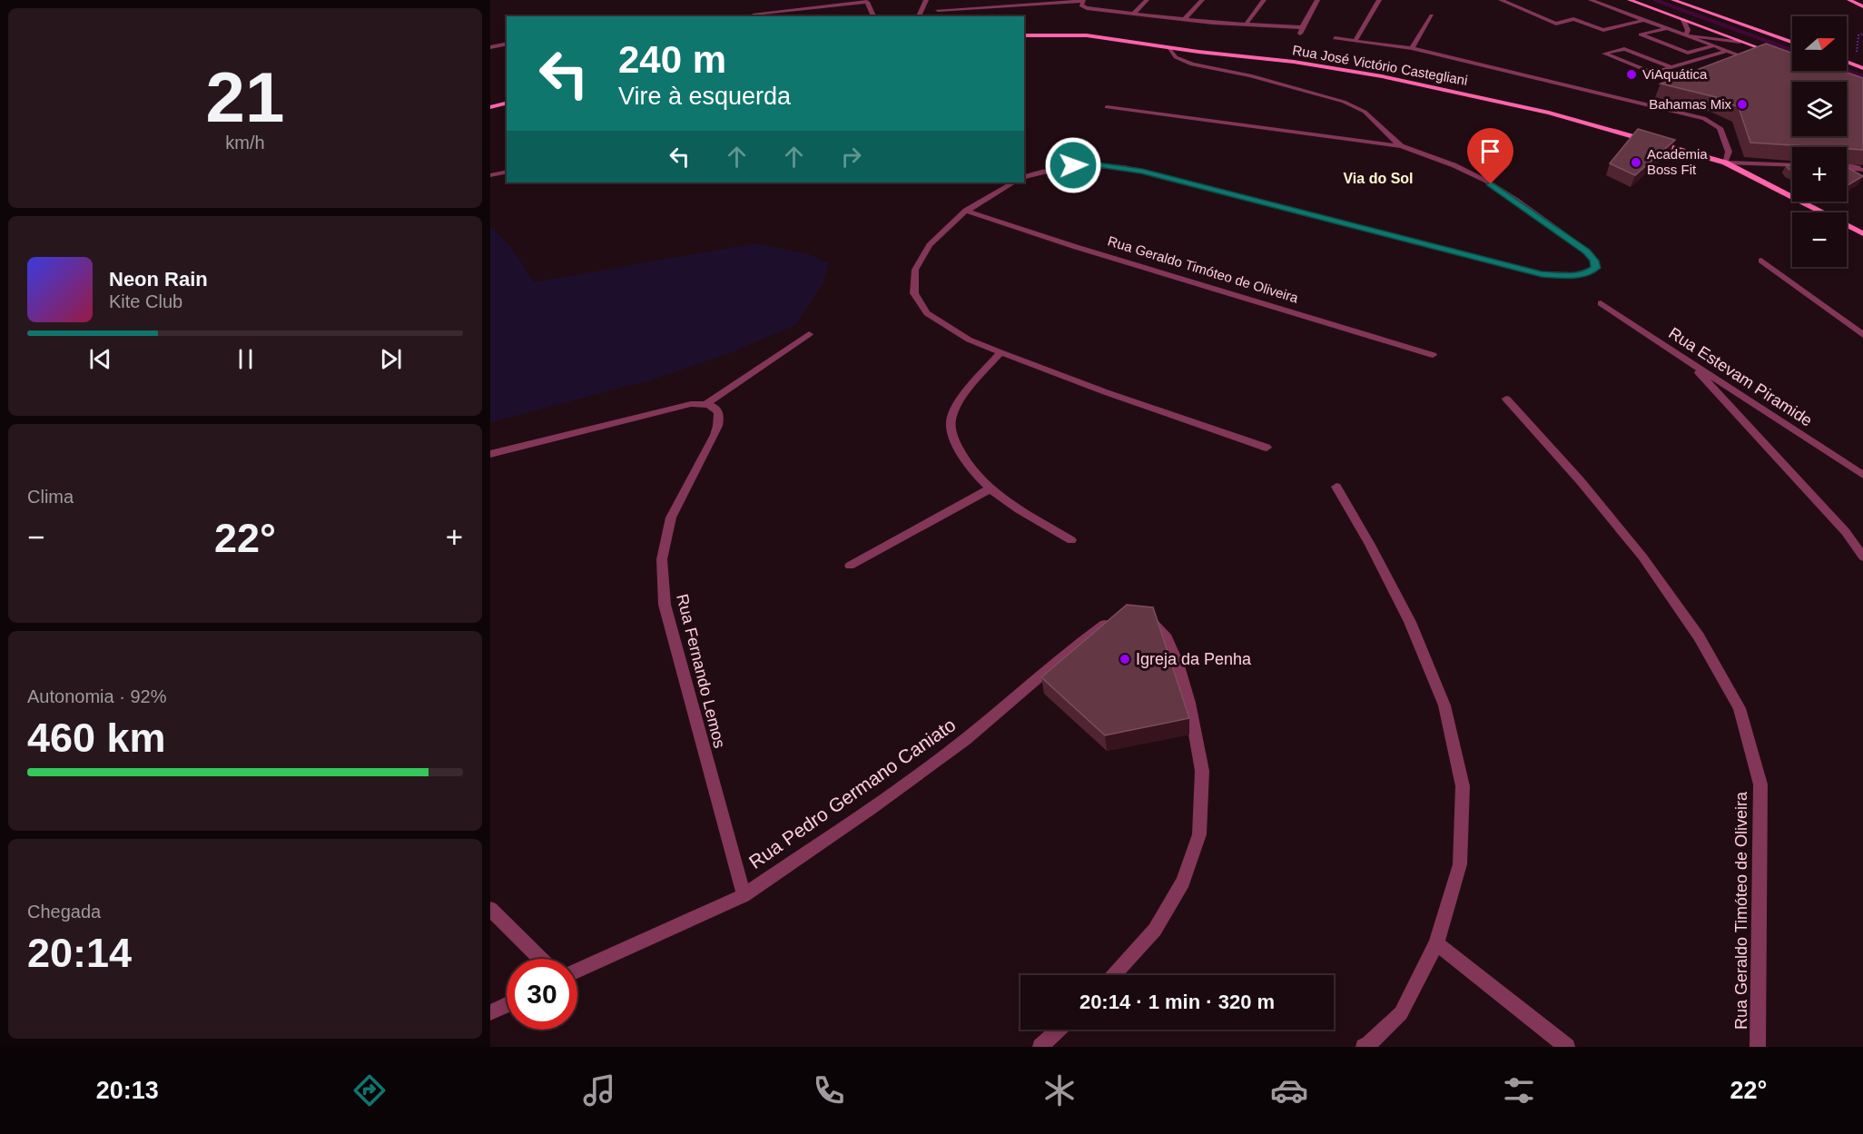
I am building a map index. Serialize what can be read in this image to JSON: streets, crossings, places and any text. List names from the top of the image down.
{
  "streets": {
    "street": [
      "Rua José Victório Castegliani",
      "Rua Geraldo Timóteo de Oliveira",
      "Rua Estevam Piramide",
      "Rua Fernando Lemos",
      "Rua Pedro Germano Caniato"
    ]
  },
  "crossings": [
    ["Rua Fernando Lemos", "Rua Pedro Germano Caniato"]
  ],
  "districts": ["Via do Sol"],
  "places": [
    "ViAquática",
    "Bahamas Mix",
    "Academia Boss Fit",
    "Igreja da Penha"
  ],
  "north": "right",
  "page": {
    "tile": [
      ["21", "km/h"],
      "Clima",
      ["Autonomia · 92%", "460 km"],
      ["Chegada", "20:14"]
    ],
    "map_buttons": ["+", "−"],
    "turn": ["240 m", "Vire à esquerda"],
    "song": ["Neon Rain", "Kite Club"],
    "heat": ["−", "22°", "+"],
    "limit": "30",
    "trip": "20:14 · 1 min · 320 m",
    "tabs": ["20:13", "22°"]
  }
}
